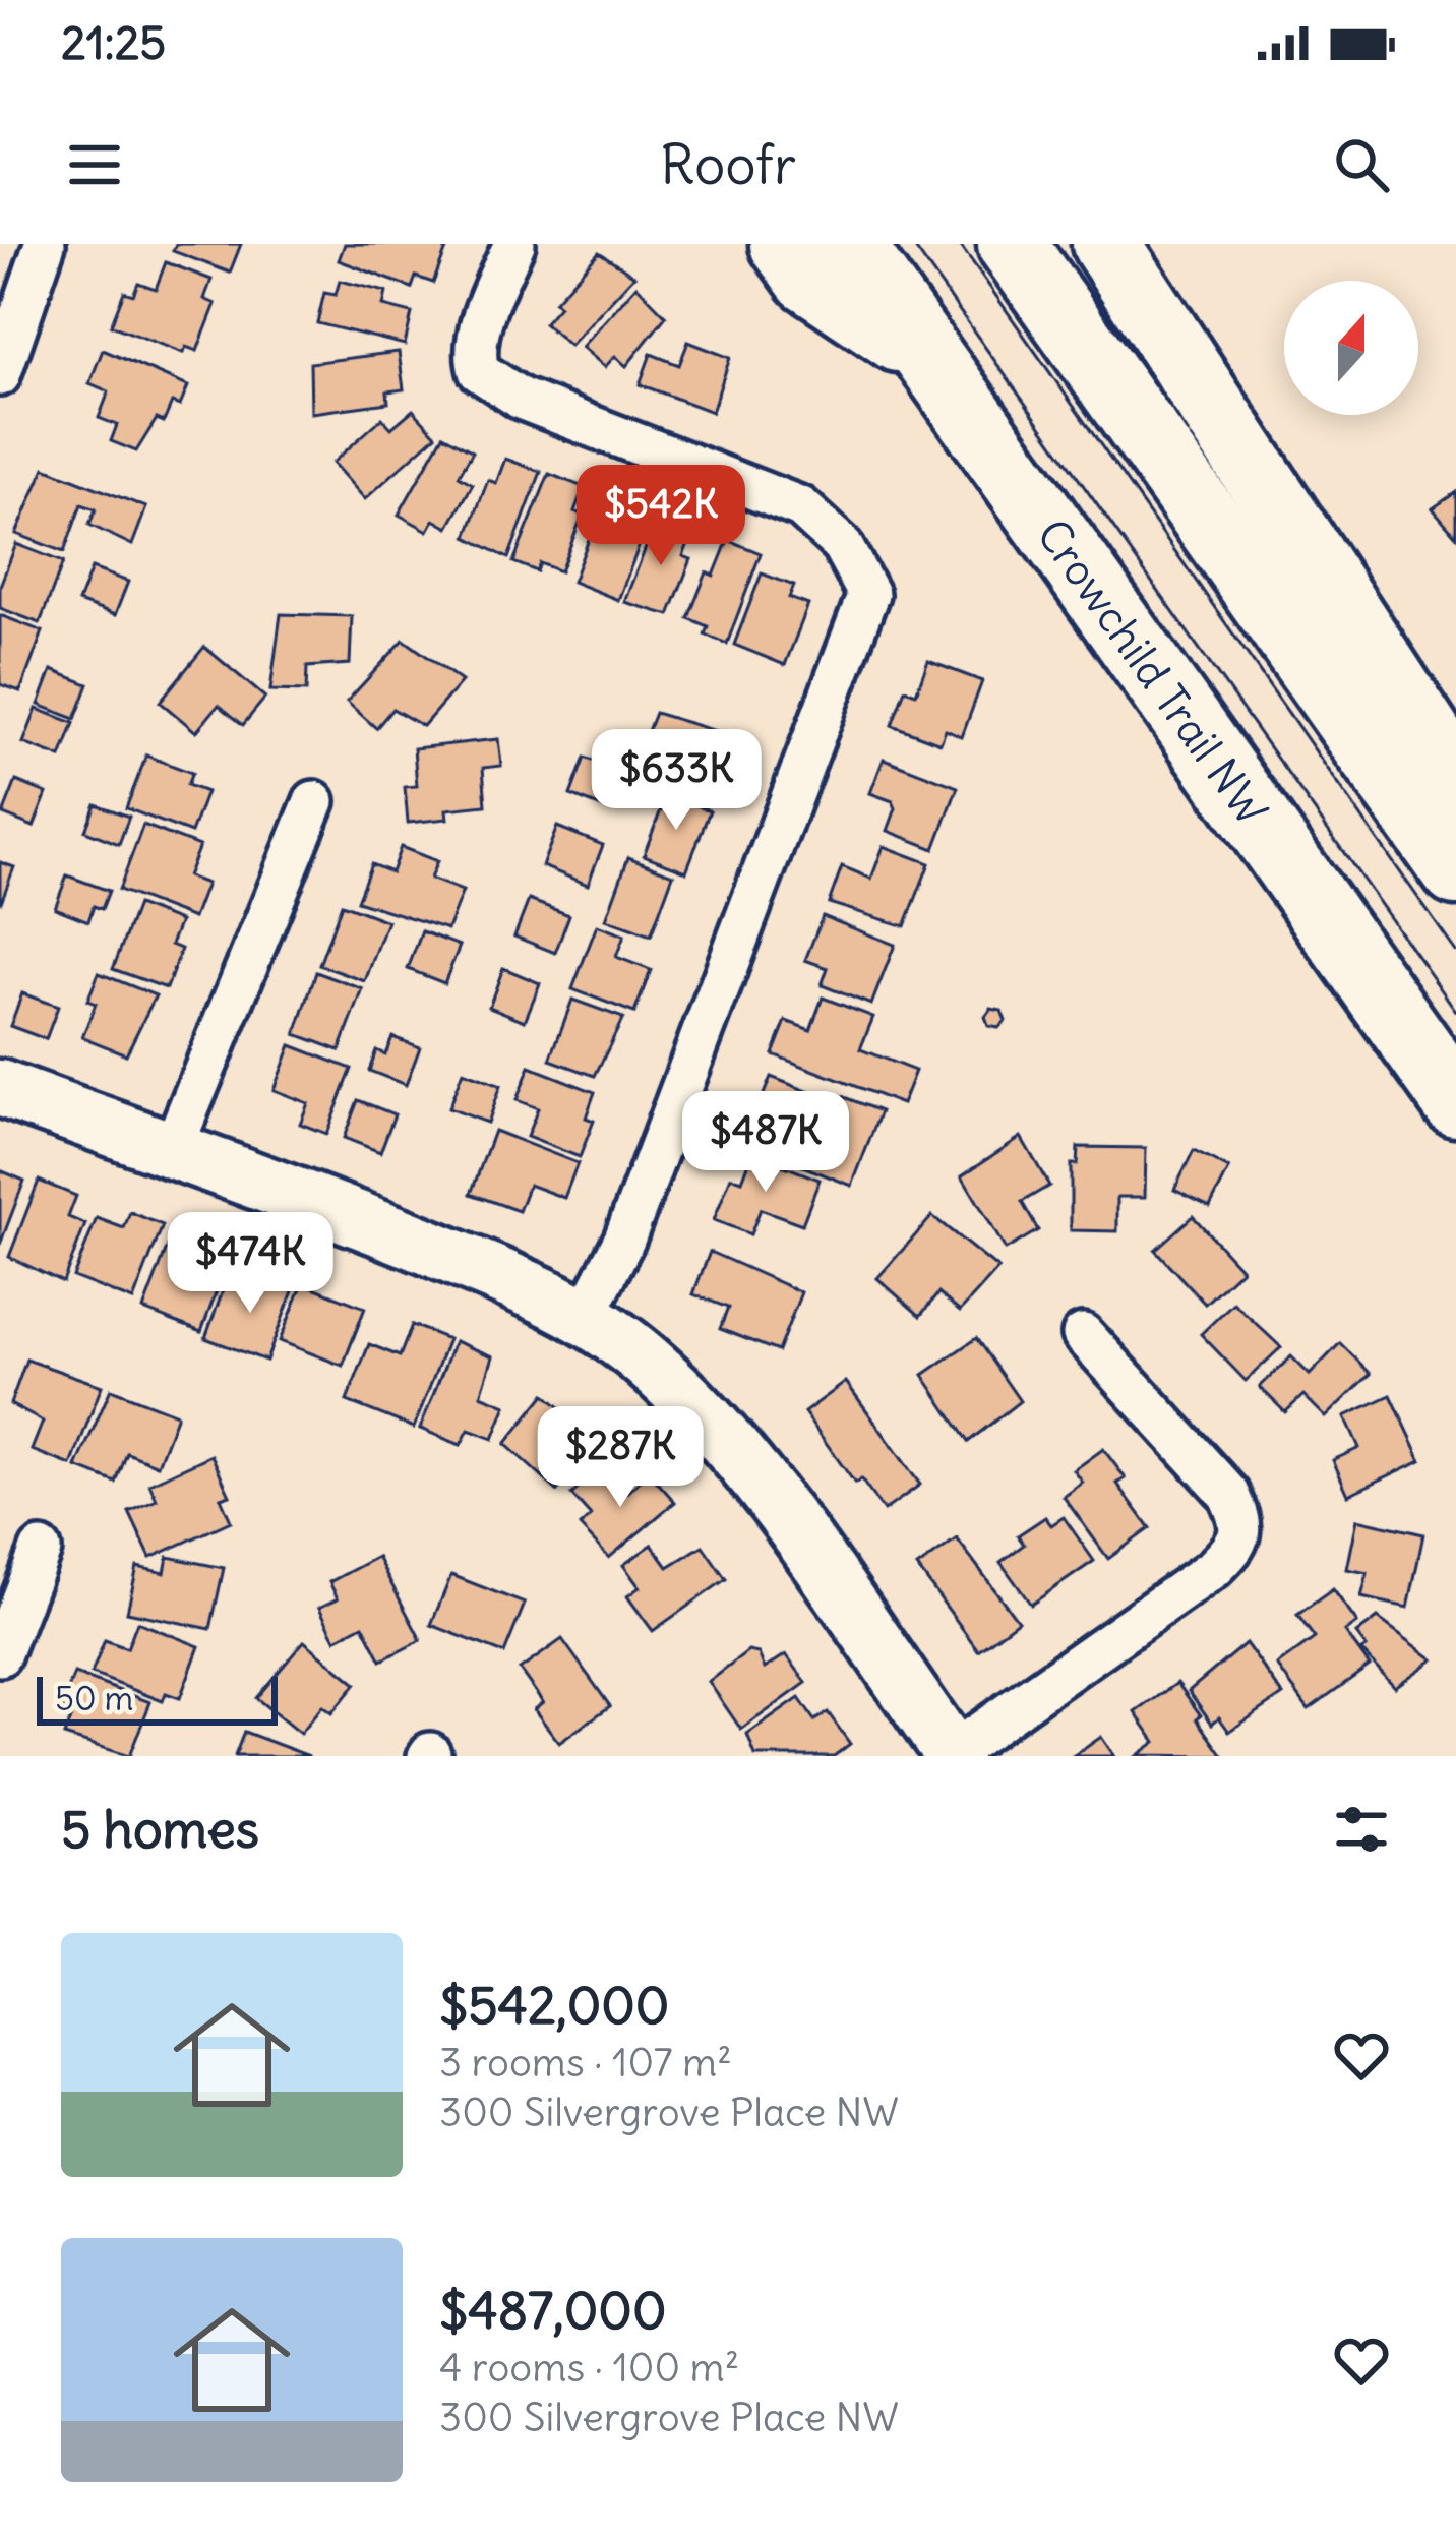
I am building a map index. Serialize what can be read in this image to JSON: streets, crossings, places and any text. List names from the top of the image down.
{
  "streets": {
    "highway": ["Crowchild Trail NW"]
  },
  "scale_bar": "50 m",
  "north": "top",
  "page": {
    "status": "21:25",
    "header": "Roofr",
    "price": [
      "$542K",
      "$633K",
      "$487K",
      "$474K",
      "$287K"
    ],
    "scale": "50 m",
    "heading": "5 homes",
    "list": [
      {
        "name": "$542,000",
        "note": "3 rooms · 107 m² · 300 Silvergrove Place NW"
      },
      {
        "name": "$487,000",
        "note": "4 rooms · 100 m² · 300 Silvergrove Place NW"
      }
    ]
  }
}
